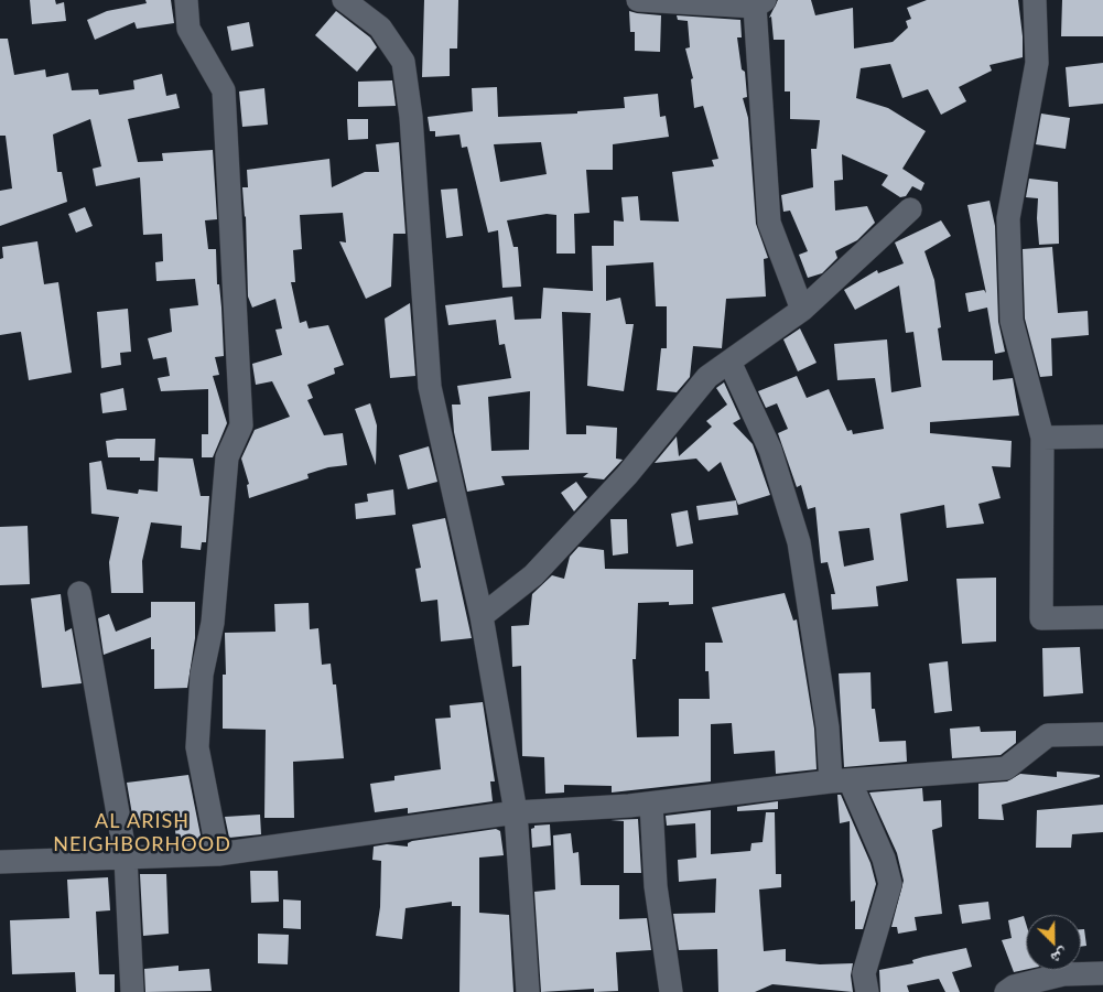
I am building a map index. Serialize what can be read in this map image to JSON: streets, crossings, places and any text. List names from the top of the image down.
{
  "districts": ["AL ARISH NEIGHBORHOOD"],
  "north": "bottom right"
}
